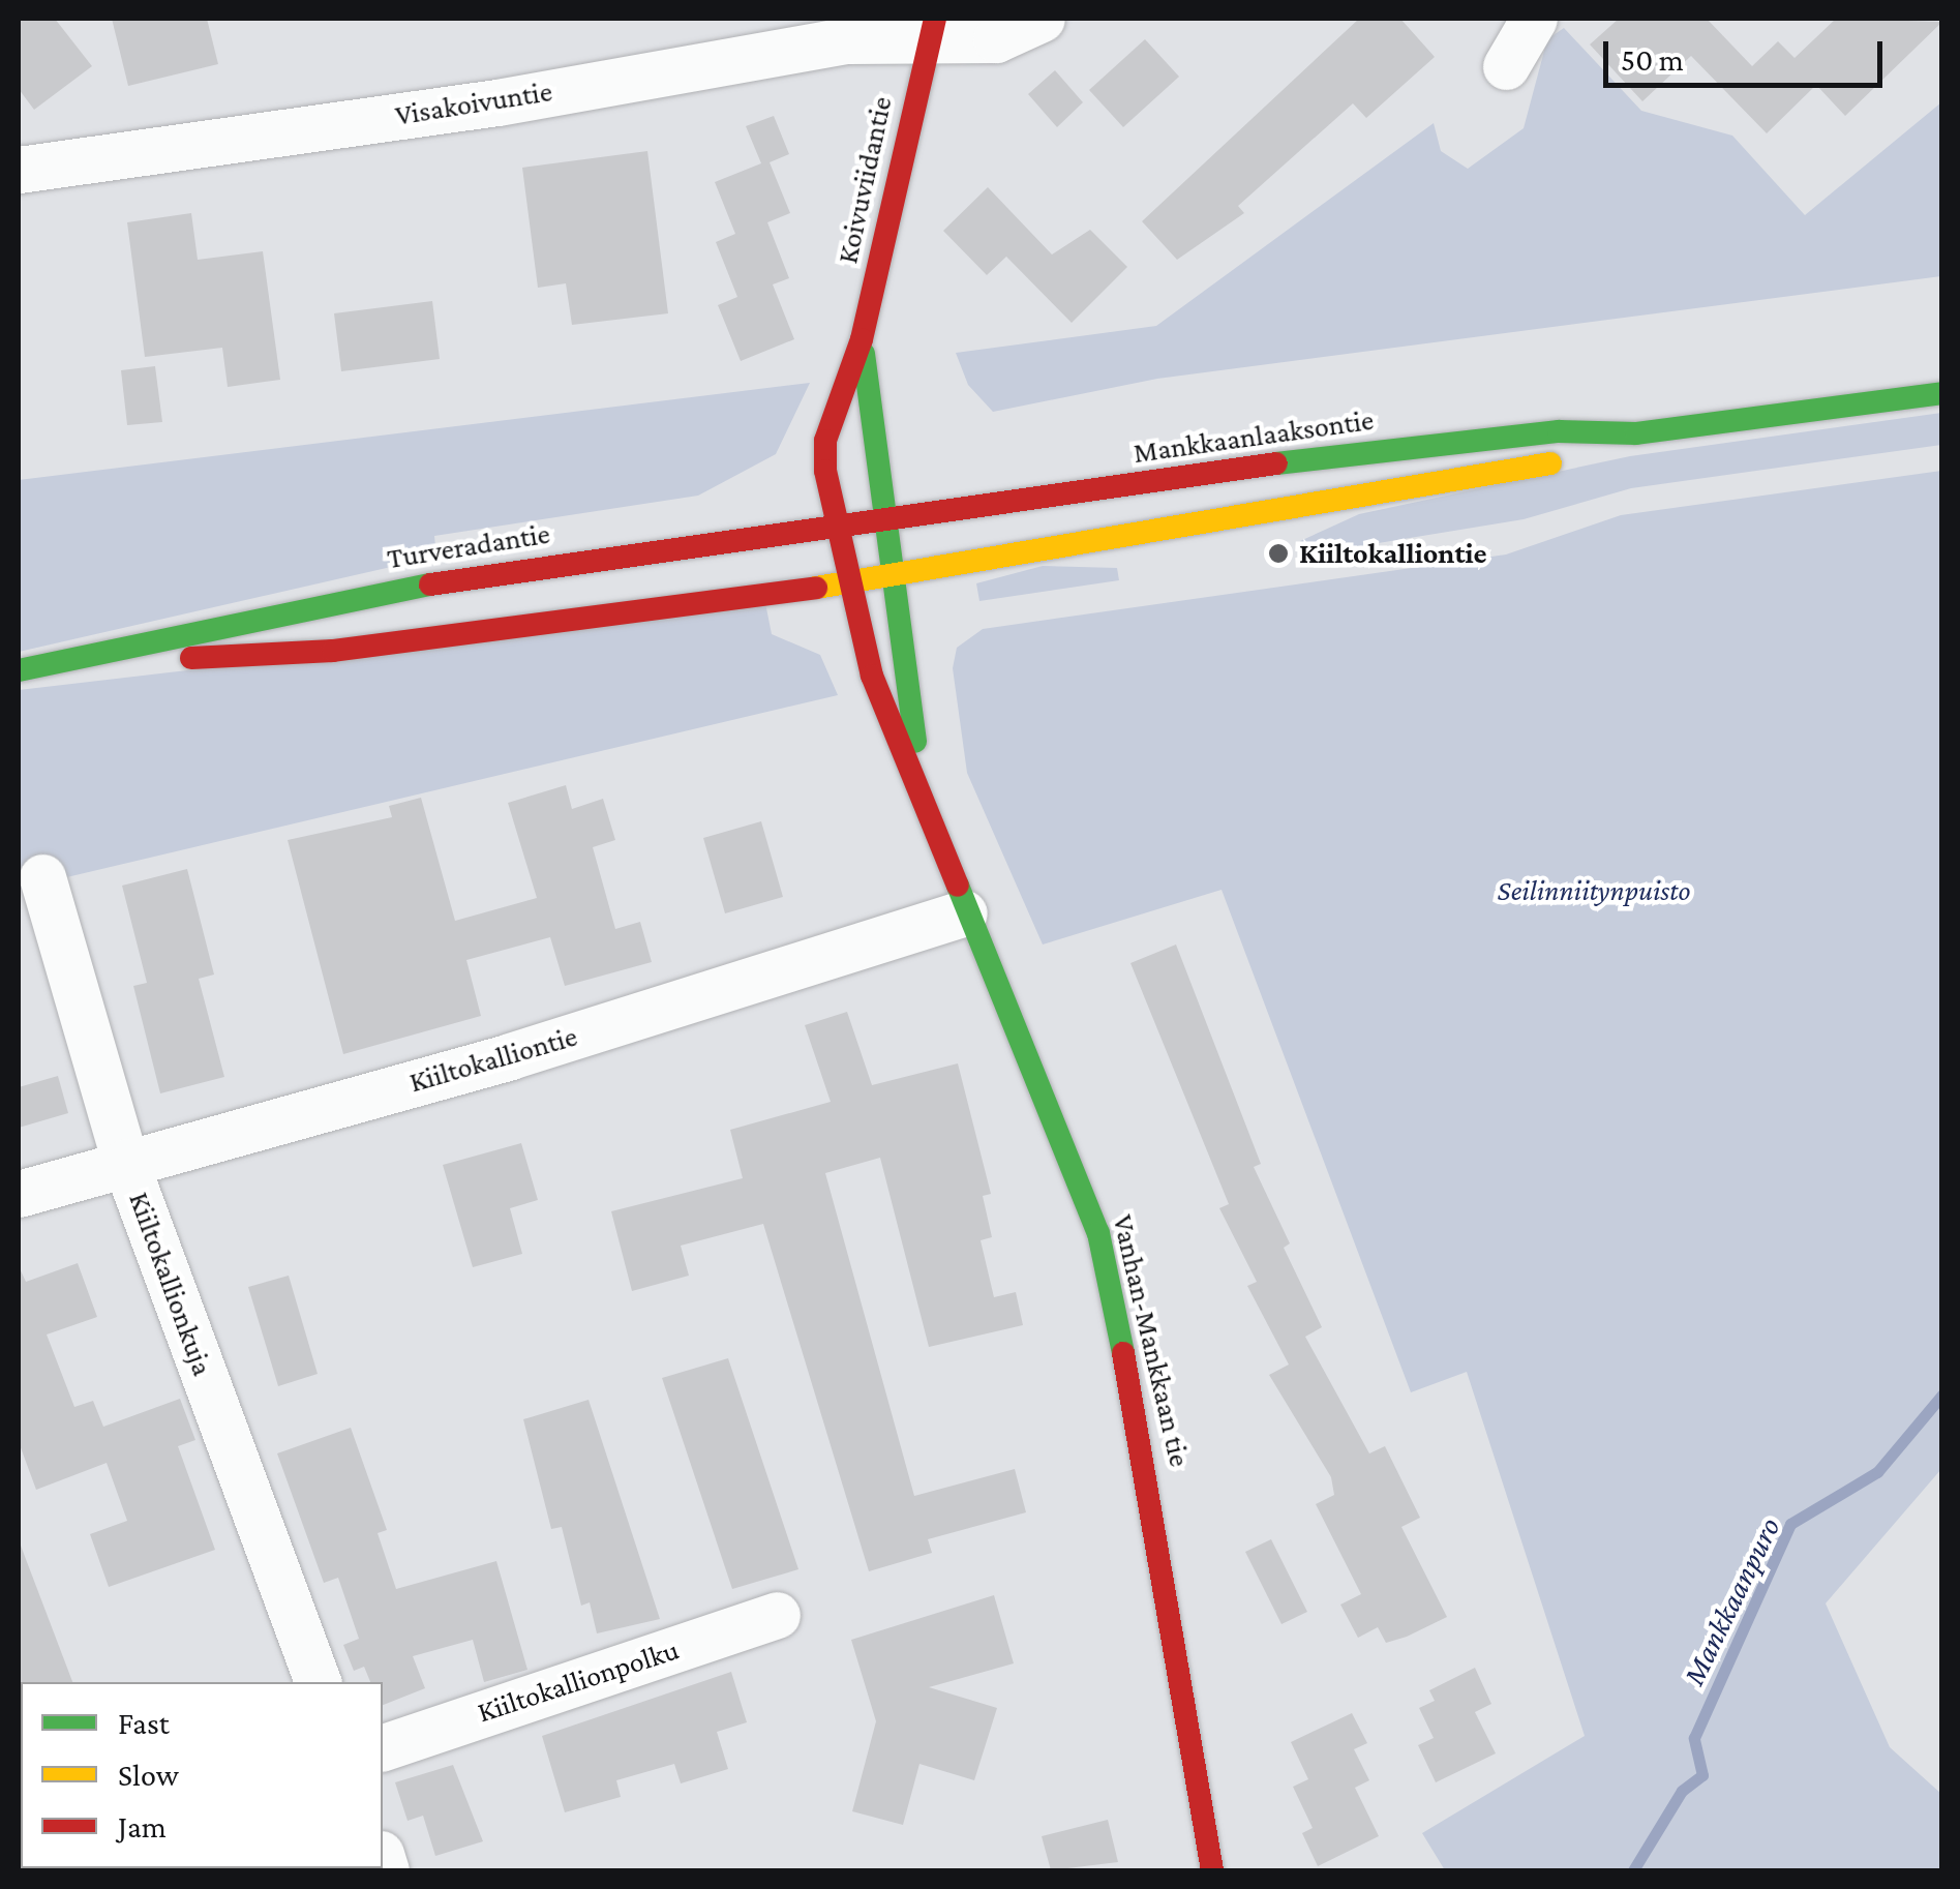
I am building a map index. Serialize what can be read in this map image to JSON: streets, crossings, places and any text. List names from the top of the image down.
{
  "streets": {
    "main road": [
      "Koivuviidantie",
      "Mankkaanlaaksontie",
      "Turveradantie",
      "Vanhan-Mankkaan tie"
    ],
    "street": [
      "Visakoivuntie",
      "Kiiltokalliontie",
      "Kiiltokallionkuja",
      "Kiiltokallionpolku"
    ]
  },
  "crossings": [
    ["Visakoivuntie", "Koivuviidantie"],
    ["Koivuviidantie", "Mankkaanlaaksontie"],
    ["Koivuviidantie", "Turveradantie"],
    ["Koivuviidantie", "Vanhan-Mankkaan tie"],
    ["Mankkaanlaaksontie", "Turveradantie"],
    ["Mankkaanlaaksontie", "Vanhan-Mankkaan tie"],
    ["Turveradantie", "Vanhan-Mankkaan tie"],
    ["Kiiltokalliontie", "Kiiltokallionkuja"],
    ["Kiiltokalliontie", "Vanhan-Mankkaan tie"]
  ],
  "water": ["Mankkaanpuro"],
  "parks": ["Seilinniitynpuisto"],
  "places": ["Kiiltokalliontie"],
  "legend": ["Fast", "Slow", "Jam"],
  "scale_bar": "50 m"
}
